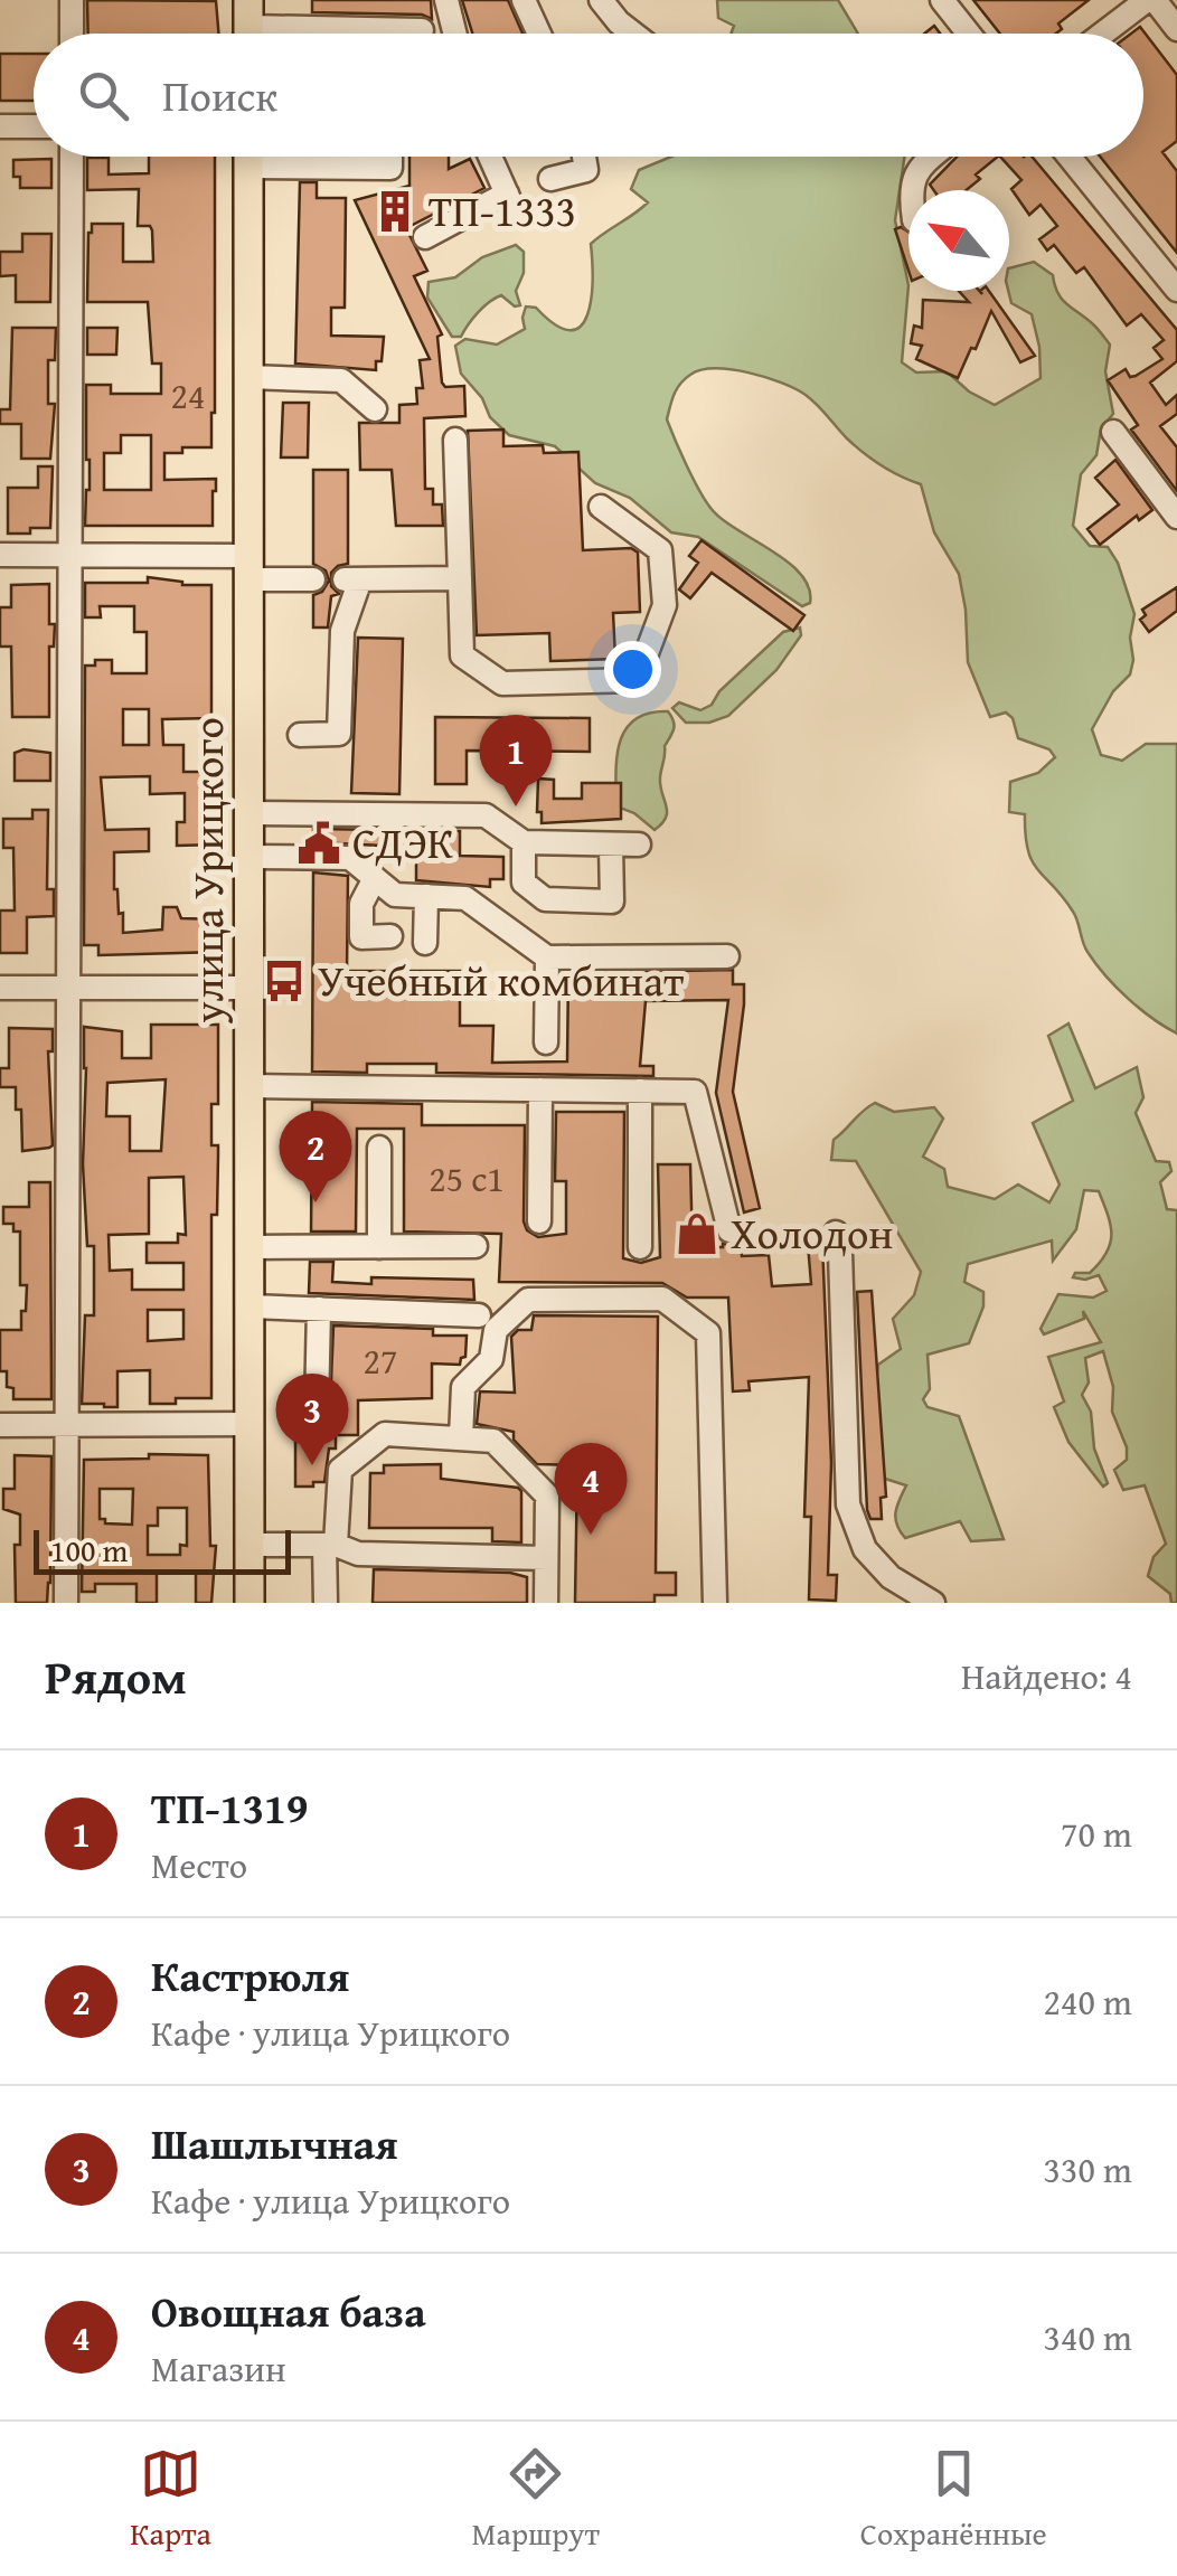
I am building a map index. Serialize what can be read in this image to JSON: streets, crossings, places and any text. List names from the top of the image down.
{
  "streets": {
    "main road": ["улица Урицкого"]
  },
  "places": {
    "building": ["ТП-1333"],
    "public building": ["СДЭК"],
    "bus stop": ["Учебный комбинат"],
    "shop": ["Холодон"]
  },
  "house_numbers": ["24", "25 с1", "27"],
  "scale_bar": "100 m",
  "north": "top left",
  "page": {
    "search": "Поиск",
    "pins": [
      "1",
      "2",
      "3",
      "4"
    ],
    "scale": "100 m",
    "heading": ["Рядом", "Найдено: 4"],
    "list": [
      {
        "mark": "1",
        "name": "ТП-1319",
        "note": "Место",
        "value": "70 m"
      },
      {
        "mark": "2",
        "name": "Кастрюля",
        "note": "Кафе · улица Урицкого",
        "value": "240 m"
      },
      {
        "mark": "3",
        "name": "Шашлычная",
        "note": "Кафе · улица Урицкого",
        "value": "330 m"
      },
      {
        "mark": "4",
        "name": "Овощная база",
        "note": "Магазин",
        "value": "340 m"
      }
    ],
    "nav": ["Карта", "Маршрут", "Сохранённые"]
  }
}
